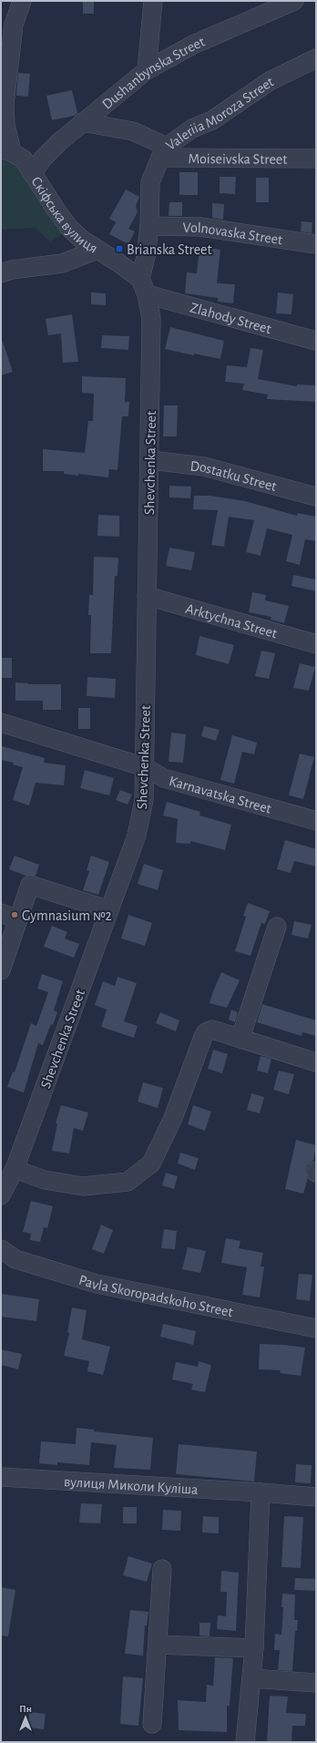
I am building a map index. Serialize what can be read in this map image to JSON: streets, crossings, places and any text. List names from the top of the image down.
{
  "streets": {
    "street": [
      "Dushanbynska Street",
      "Valeriia Moroza Street",
      "Moiseivska Street",
      "Скіфська вулиця",
      "Volnovaska Street",
      "Zlahody Street",
      "Shevchenka Street",
      "Dostatku Street",
      "Arktychna Street",
      "Karnavatska Street",
      "Pavla Skoropadskoho Street",
      "вулиця Миколи Куліша"
    ]
  },
  "crossings": [
    ["Dushanbynska Street", "Скіфська вулиця"],
    ["Valeriia Moroza Street", "Moiseivska Street"],
    ["Valeriia Moroza Street", "Скіфська вулиця"],
    ["Valeriia Moroza Street", "Volnovaska Street"],
    ["Valeriia Moroza Street", "Zlahody Street"],
    ["Valeriia Moroza Street", "Shevchenka Street"],
    ["Скіфська вулиця", "Zlahody Street"],
    ["Скіфська вулиця", "Shevchenka Street"],
    ["Zlahody Street", "Shevchenka Street"],
    ["Shevchenka Street", "Dostatku Street"],
    ["Shevchenka Street", "Arktychna Street"],
    ["Shevchenka Street", "Karnavatska Street"]
  ],
  "places": {
    "transit": ["Brianska Street"],
    "other": ["Gymnasium №2"]
  },
  "north": "top"
}
